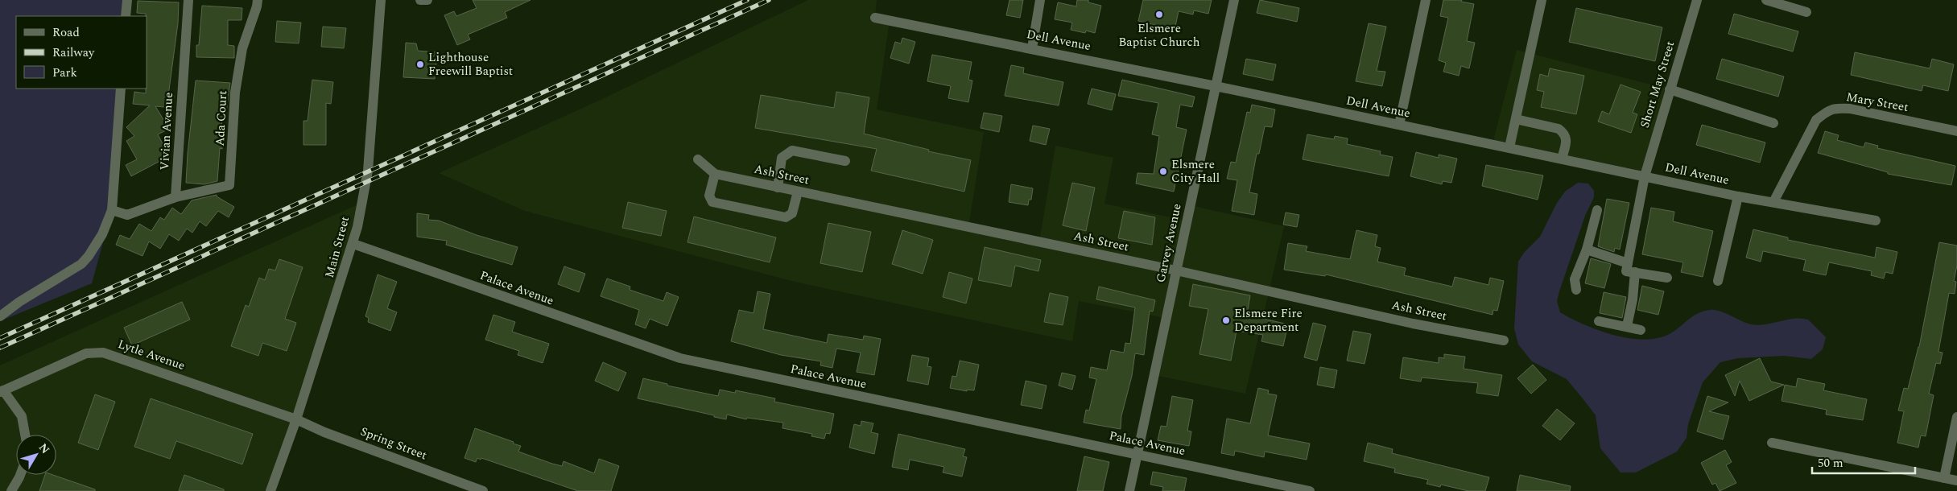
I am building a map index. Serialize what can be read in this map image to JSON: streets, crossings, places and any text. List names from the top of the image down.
{
  "streets": {
    "street": [
      "Dell Avenue",
      "Short May Street",
      "Mary Street",
      "Ada Court",
      "Vivian Avenue",
      "Ash Street",
      "Garvey Avenue",
      "Main Street",
      "Palace Avenue",
      "Lytle Avenue",
      "Spring Street"
    ]
  },
  "crossings": [
    ["Dell Avenue", "Short May Street"],
    ["Dell Avenue", "Mary Street"],
    ["Dell Avenue", "Garvey Avenue"],
    ["Ada Court", "Vivian Avenue"],
    ["Ash Street", "Garvey Avenue"],
    ["Garvey Avenue", "Palace Avenue"],
    ["Main Street", "Palace Avenue"],
    ["Main Street", "Lytle Avenue"],
    ["Main Street", "Spring Street"],
    ["Lytle Avenue", "Spring Street"]
  ],
  "places": [
    "Elsmere Baptist Church",
    "Lighthouse Freewill Baptist",
    "Elsmere City Hall",
    "Elsmere Fire Department"
  ],
  "legend": ["Road", "Railway", "Park"],
  "scale_bar": "50 m",
  "north": "top right"
}
